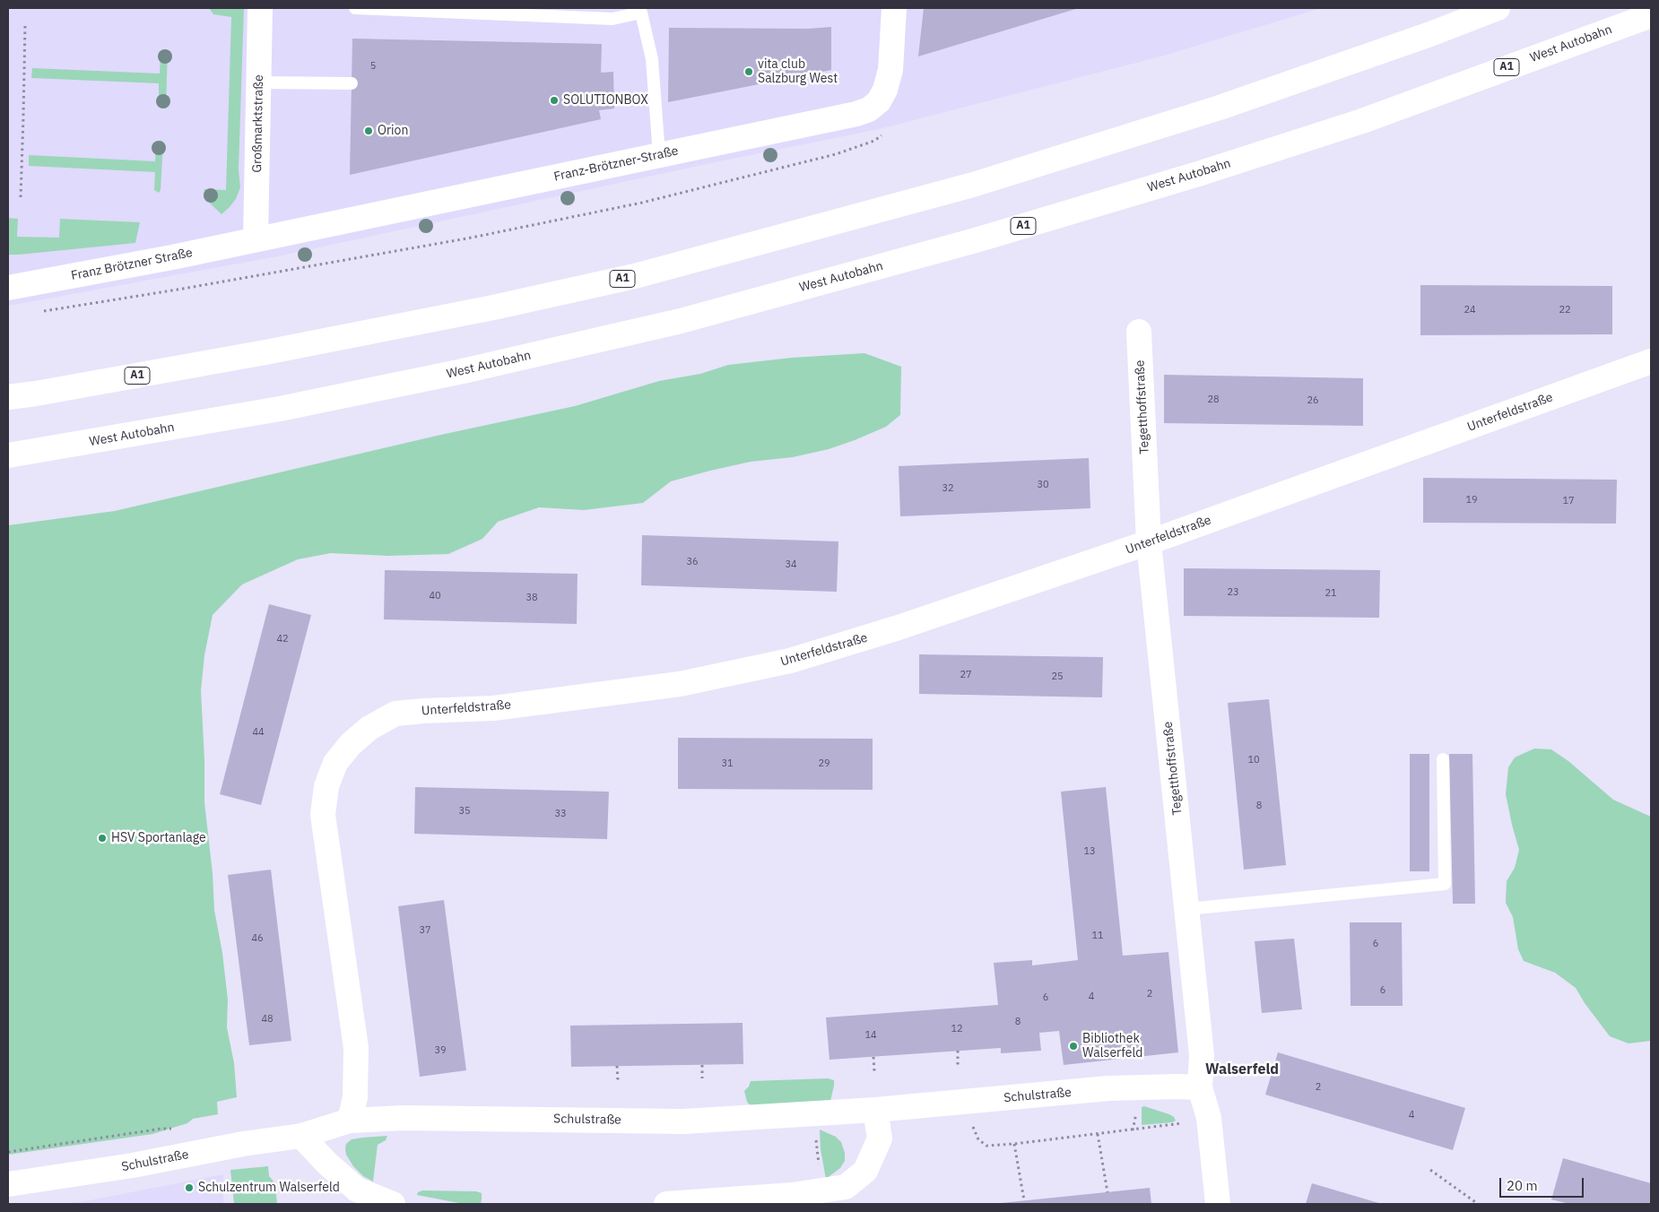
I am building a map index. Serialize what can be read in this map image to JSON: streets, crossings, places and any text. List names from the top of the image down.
{
  "streets": {
    "main road": [
      "West Autobahn",
      "A1",
      "Großmarktstraße",
      "Franz-Brötzner-Straße",
      "Franz Brötzner Straße",
      "Tegetthoffstraße",
      "Unterfeldstraße",
      "Schulstraße"
    ]
  },
  "crossings": [
    ["Großmarktstraße", "Franz-Brötzner-Straße"],
    ["Großmarktstraße", "Franz Brötzner Straße"],
    ["Franz-Brötzner-Straße", "Franz Brötzner Straße"],
    ["Tegetthoffstraße", "Unterfeldstraße"],
    ["Tegetthoffstraße", "Schulstraße"],
    ["Unterfeldstraße", "Schulstraße"]
  ],
  "districts": ["Walserfeld"],
  "places": [
    "vita club Salzburg West",
    "SOLUTIONBOX",
    "Orion",
    "HSV Sportanlage",
    "Bibliothek Walserfeld",
    "Schulzentrum Walserfeld"
  ],
  "house_numbers": [
    "5",
    "24",
    "22",
    "28",
    "26",
    "30",
    "32",
    "19",
    "17",
    "36",
    "34",
    "23",
    "21",
    "40",
    "38",
    "42",
    "27",
    "25",
    "44",
    "10",
    "31",
    "29",
    "8",
    "35",
    "33",
    "13",
    "37",
    "11",
    "46",
    "6",
    "6",
    "2",
    "4",
    "6",
    "48",
    "8",
    "12",
    "14",
    "39",
    "2",
    "4"
  ],
  "scale_bar": "20 m"
}
